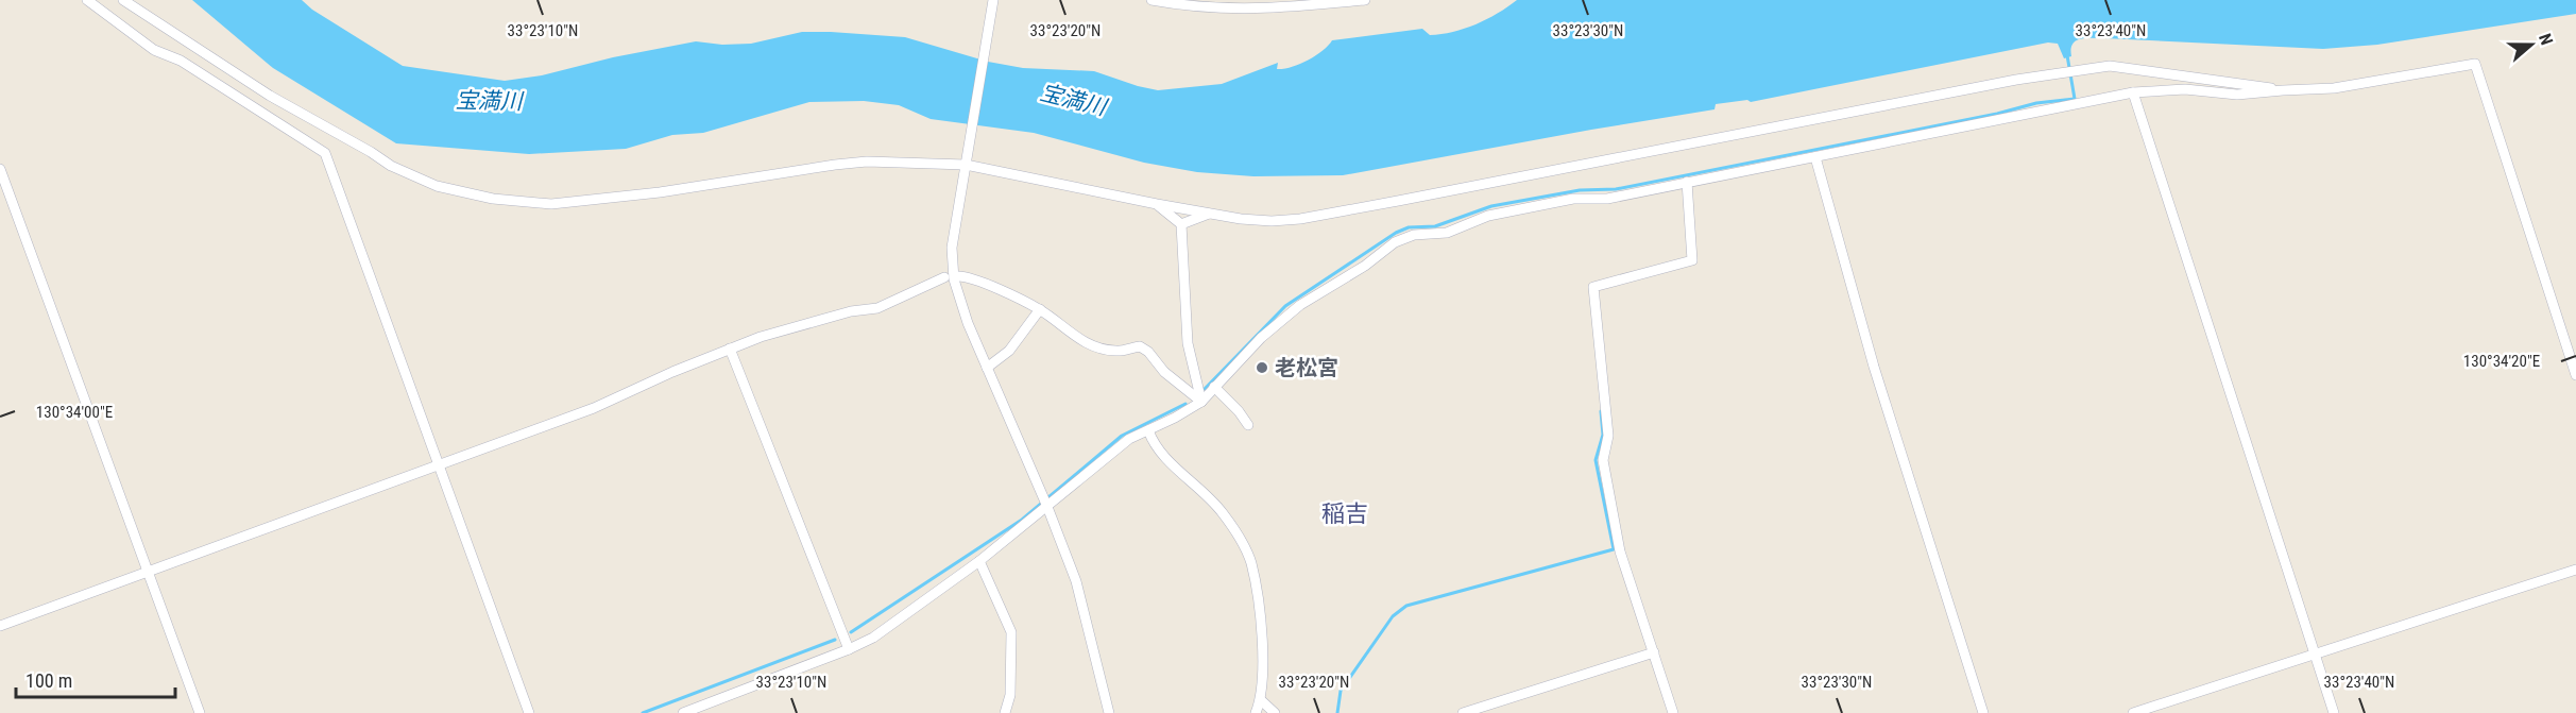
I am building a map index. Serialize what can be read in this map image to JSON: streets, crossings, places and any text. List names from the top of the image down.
{
  "districts": ["稲吉"],
  "water": ["宝満川"],
  "places": ["老松宮"],
  "scale_bar": "100 m",
  "north": "right",
  "coordinates": [
    "33°23'10\"N",
    "33°23'20\"N",
    "33°23'30\"N",
    "33°23'40\"N",
    "130°34'20\"E",
    "130°34'00\"E"
  ]
}
